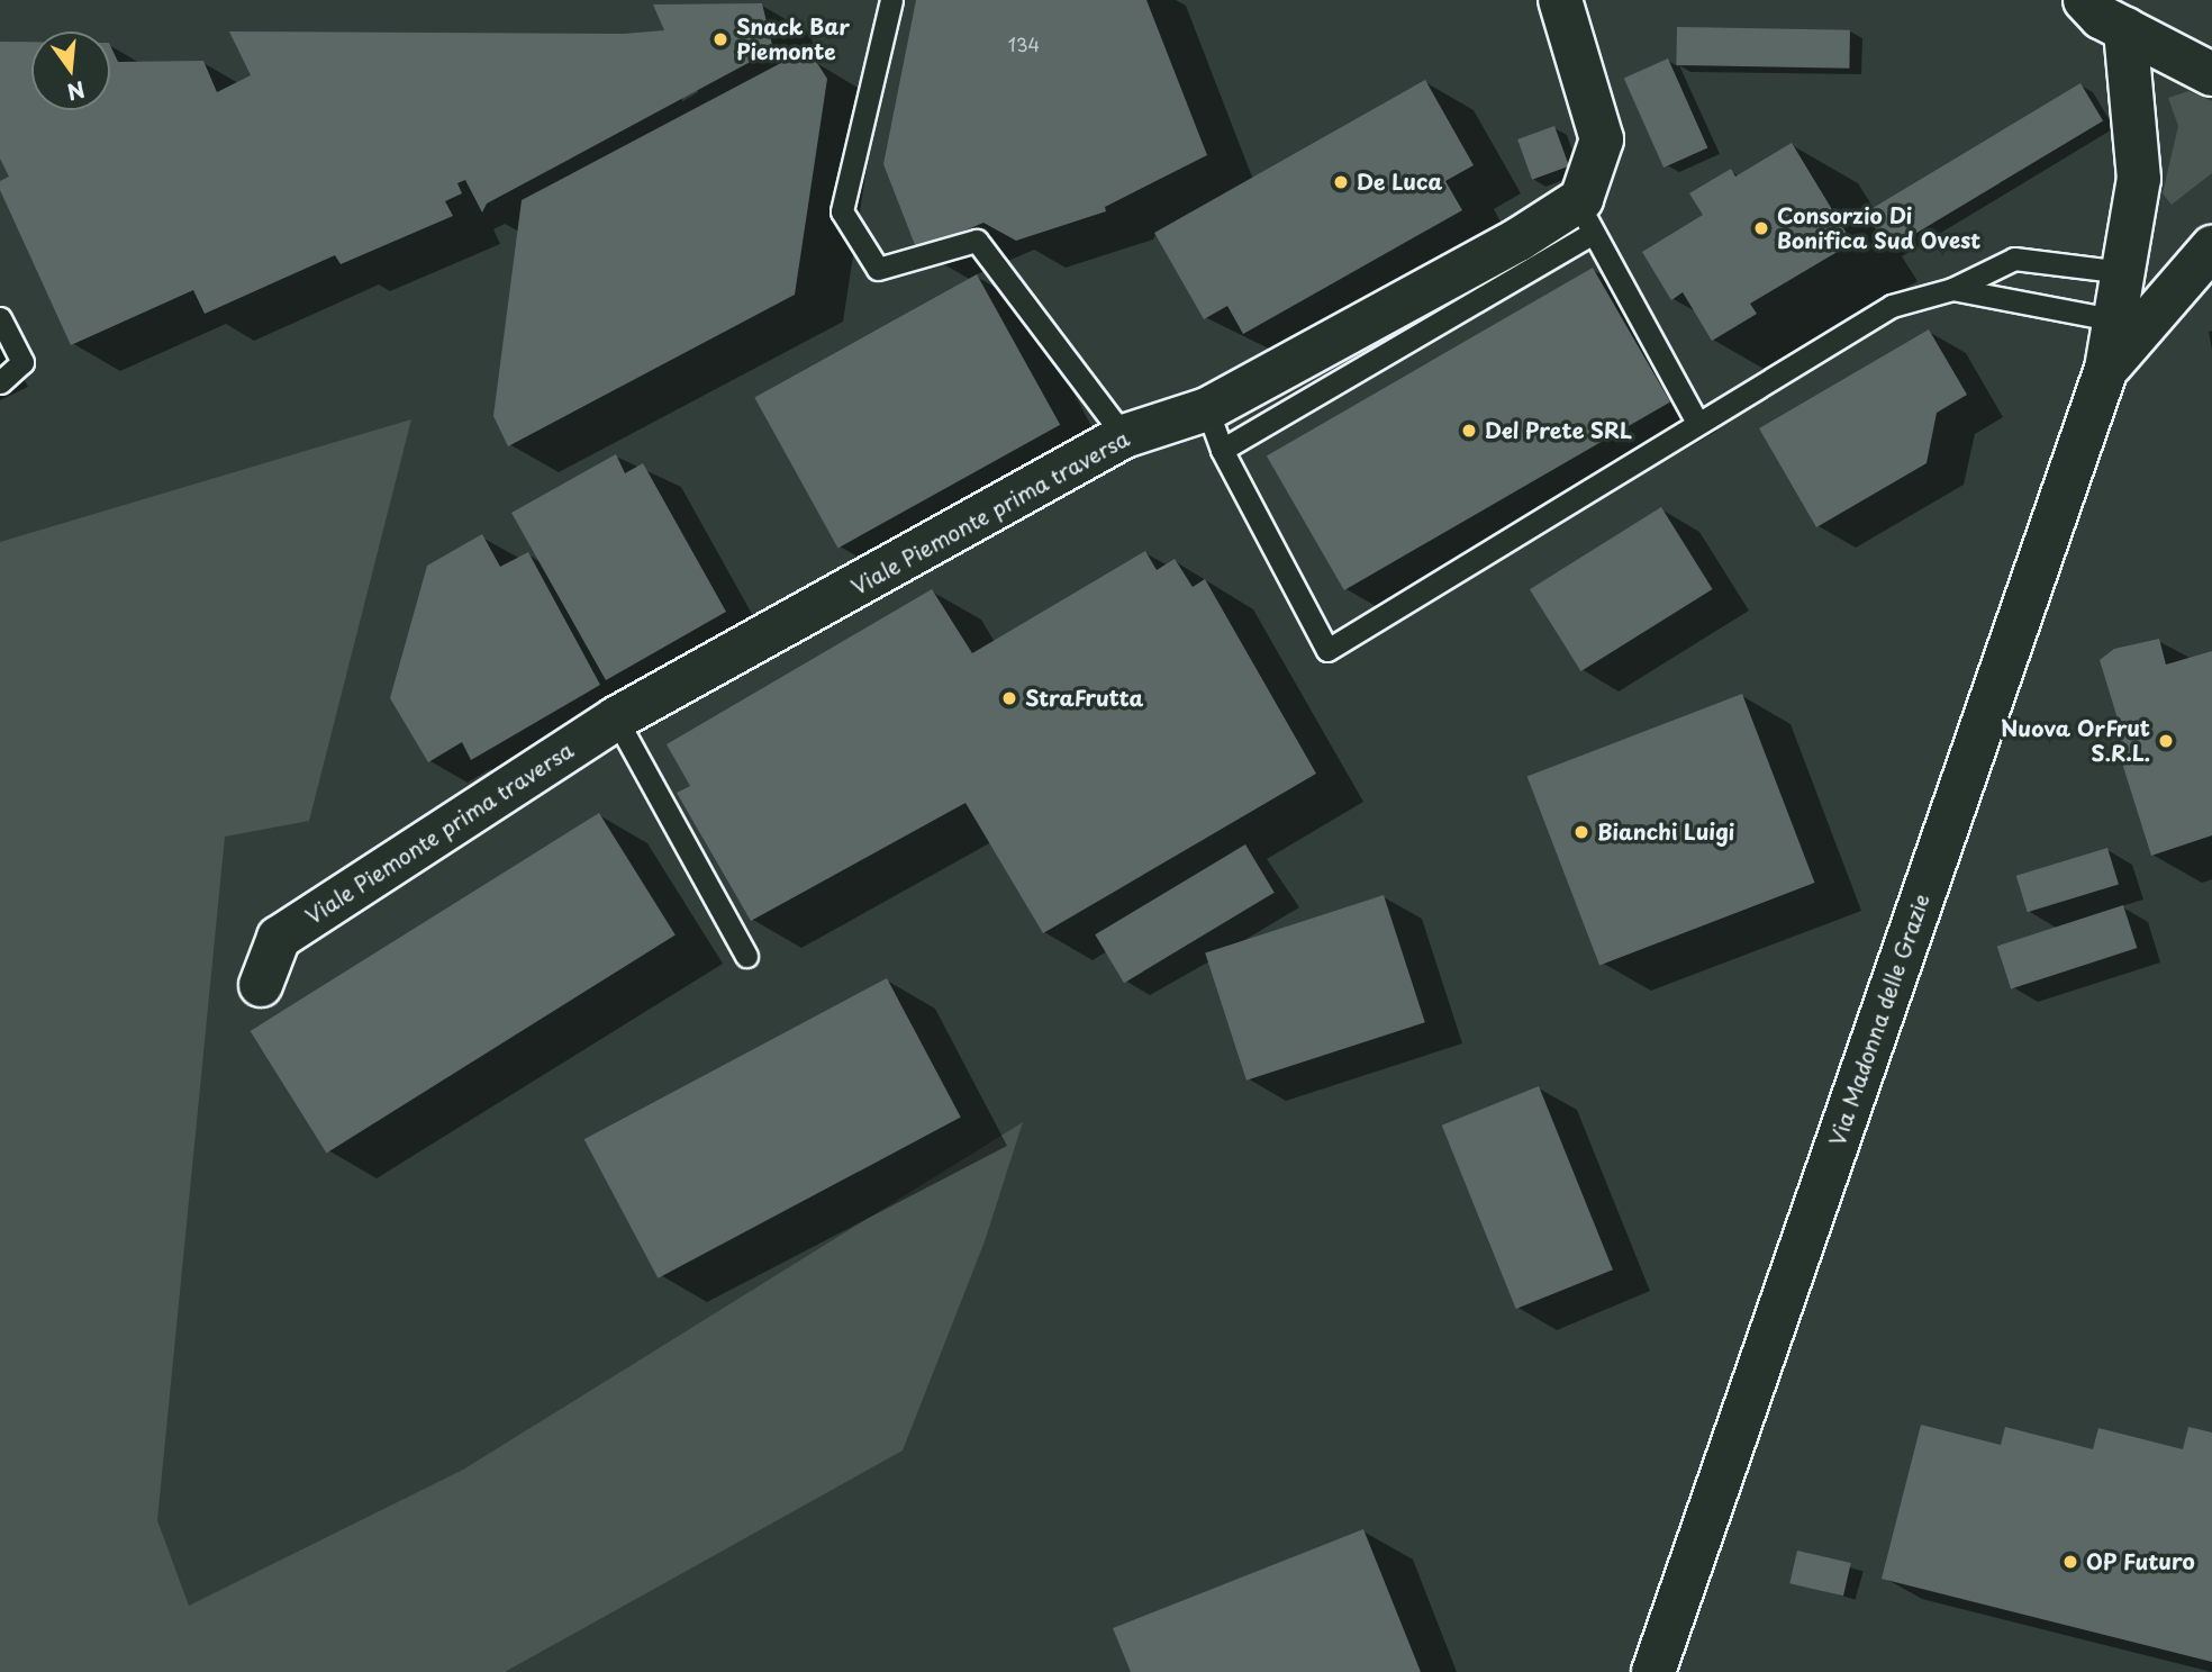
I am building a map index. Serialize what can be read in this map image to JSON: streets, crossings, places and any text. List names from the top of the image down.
{
  "streets": {
    "street": ["Viale Piemonte prima traversa", "Via Madonna delle Grazie"]
  },
  "places": [
    "Snack Bar Piemonte",
    "De Luca",
    "Consorzio Di Bonifica Sud Ovest",
    "Del Prete SRL",
    "StraFrutta",
    "Nuova OrFrut S.R.L.",
    "Bianchi Luigi",
    "OP Futuro"
  ],
  "house_numbers": ["134"],
  "north": "bottom"
}
